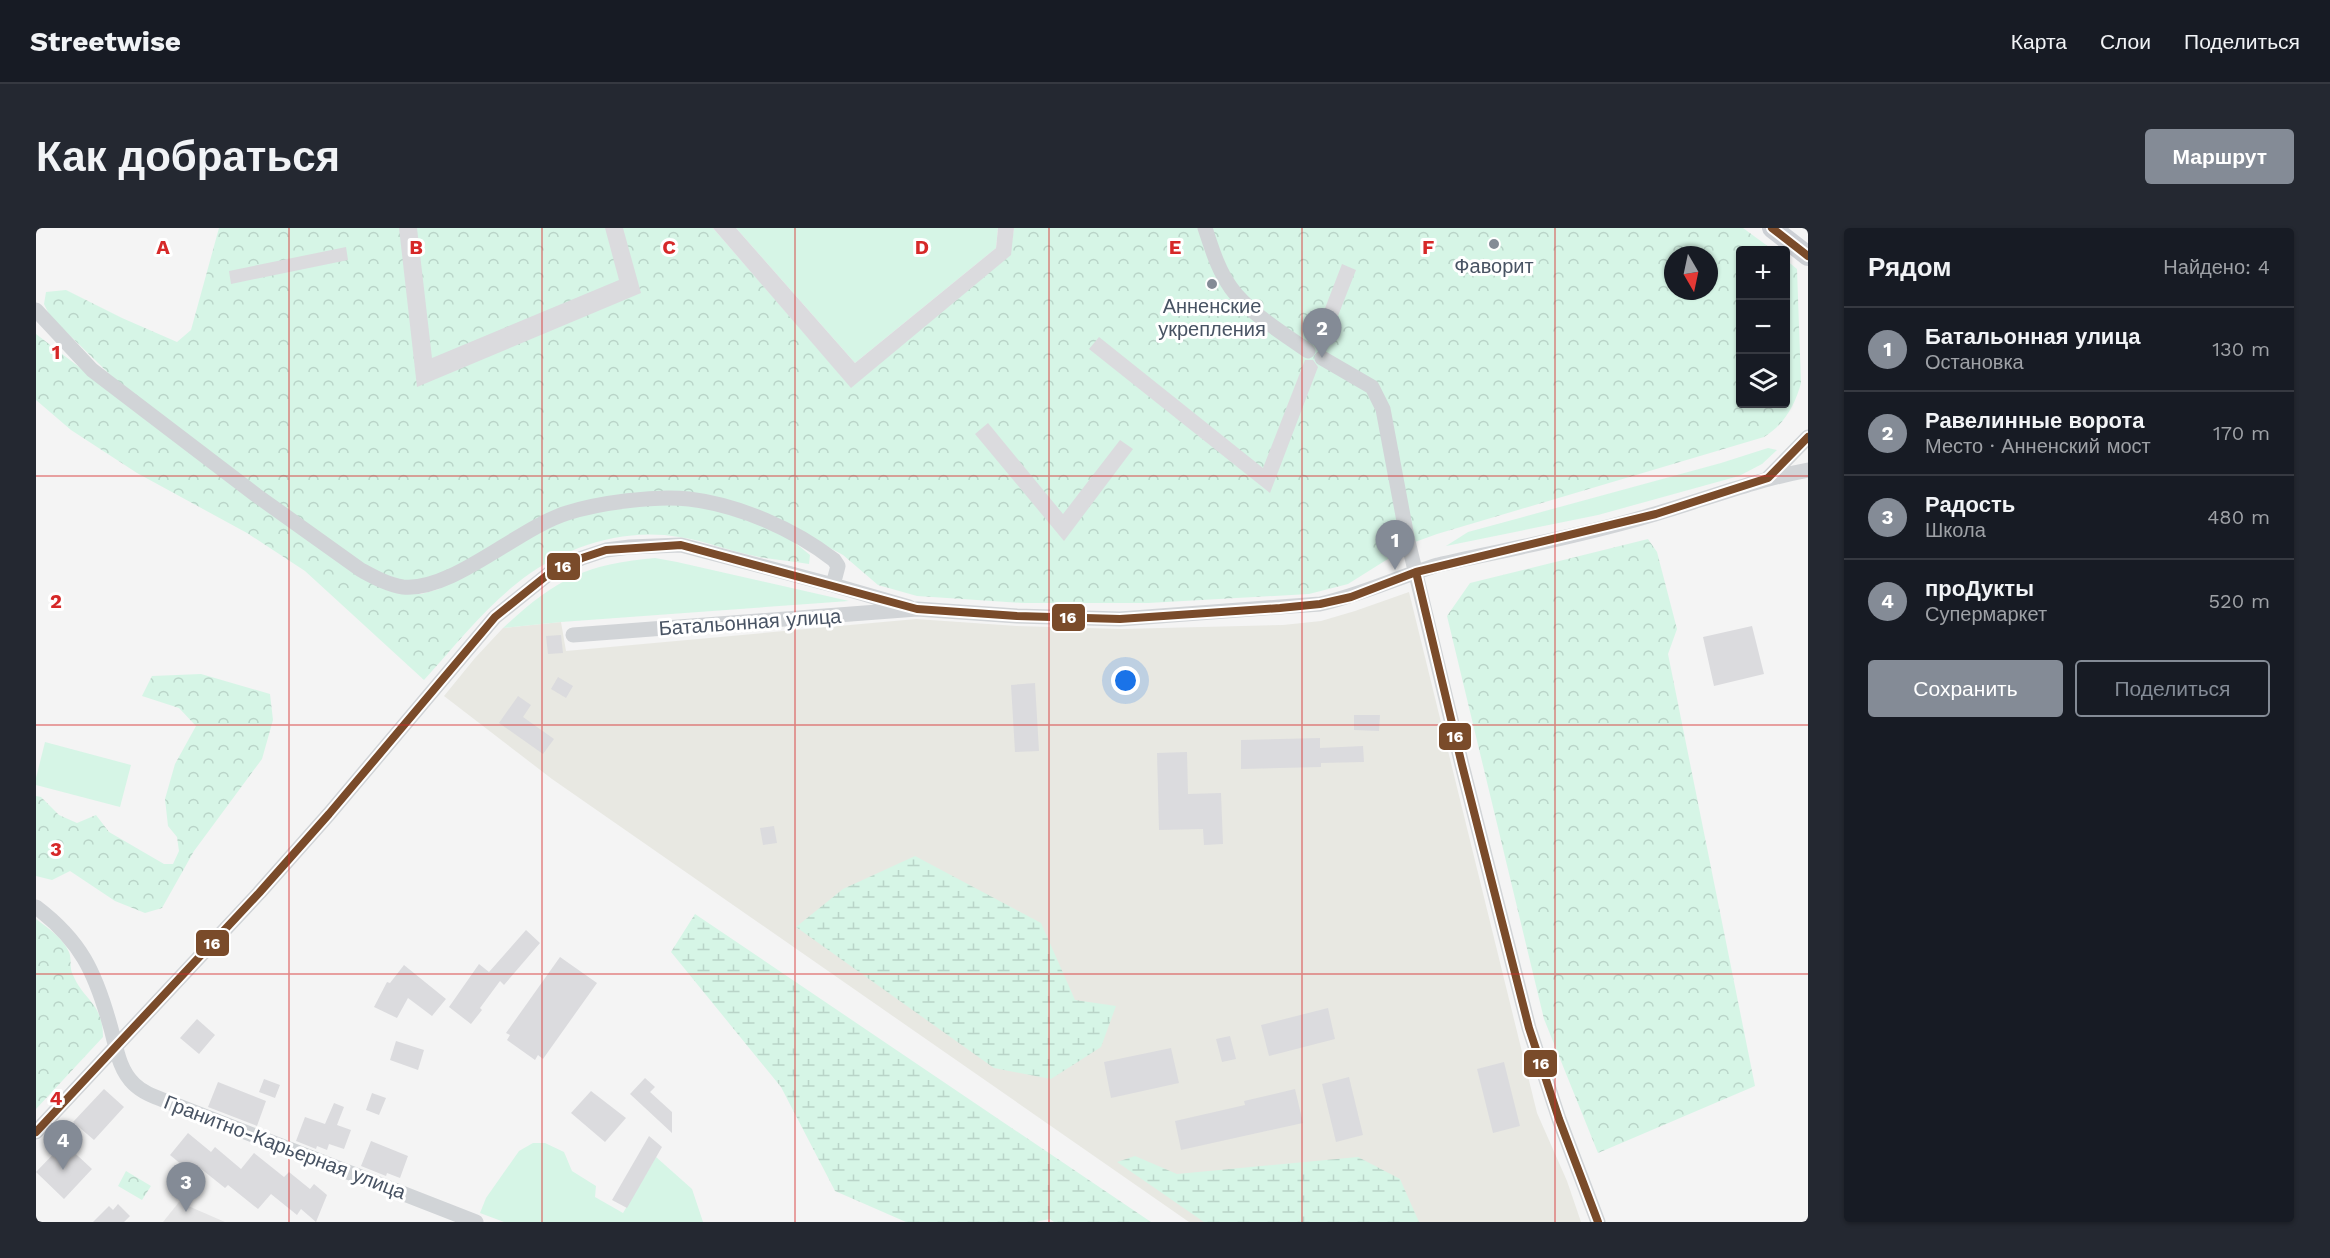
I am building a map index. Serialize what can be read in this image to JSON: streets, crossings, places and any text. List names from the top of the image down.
{
  "streets": {
    "street": ["Батальонная улица", "Гранитно-Карьерная улица"]
  },
  "places": ["Фаворит", "Анненские укрепления"],
  "lines": ["transit line 16"],
  "north": "bottom",
  "page": {
    "header": "Streetwise",
    "nav": ["Карта", "Слои", "Поделиться"],
    "buttons": [
      "Маршрут",
      ["Сохранить", "Поделиться"]
    ],
    "title": "Как добраться",
    "heading": ["Рядом", "Найдено: 4"],
    "map_buttons": ["+", "−"],
    "list": [
      {
        "mark": "1",
        "name": "Батальонная улица",
        "note": "Остановка",
        "value": "130 m"
      },
      {
        "mark": "2",
        "name": "Равелинные ворота",
        "note": "Место · Анненский мост",
        "value": "170 m"
      },
      {
        "mark": "3",
        "name": "Радость",
        "note": "Школа",
        "value": "480 m"
      },
      {
        "mark": "4",
        "name": "проДукты",
        "note": "Супермаркет",
        "value": "520 m"
      }
    ],
    "pins": [
      "2",
      "1",
      "4",
      "3"
    ]
  },
  "grid": {
    "columns": [
      "A",
      "B",
      "C",
      "D",
      "E",
      "F"
    ],
    "rows": [
      "1",
      "2",
      "3",
      "4"
    ]
  }
}
